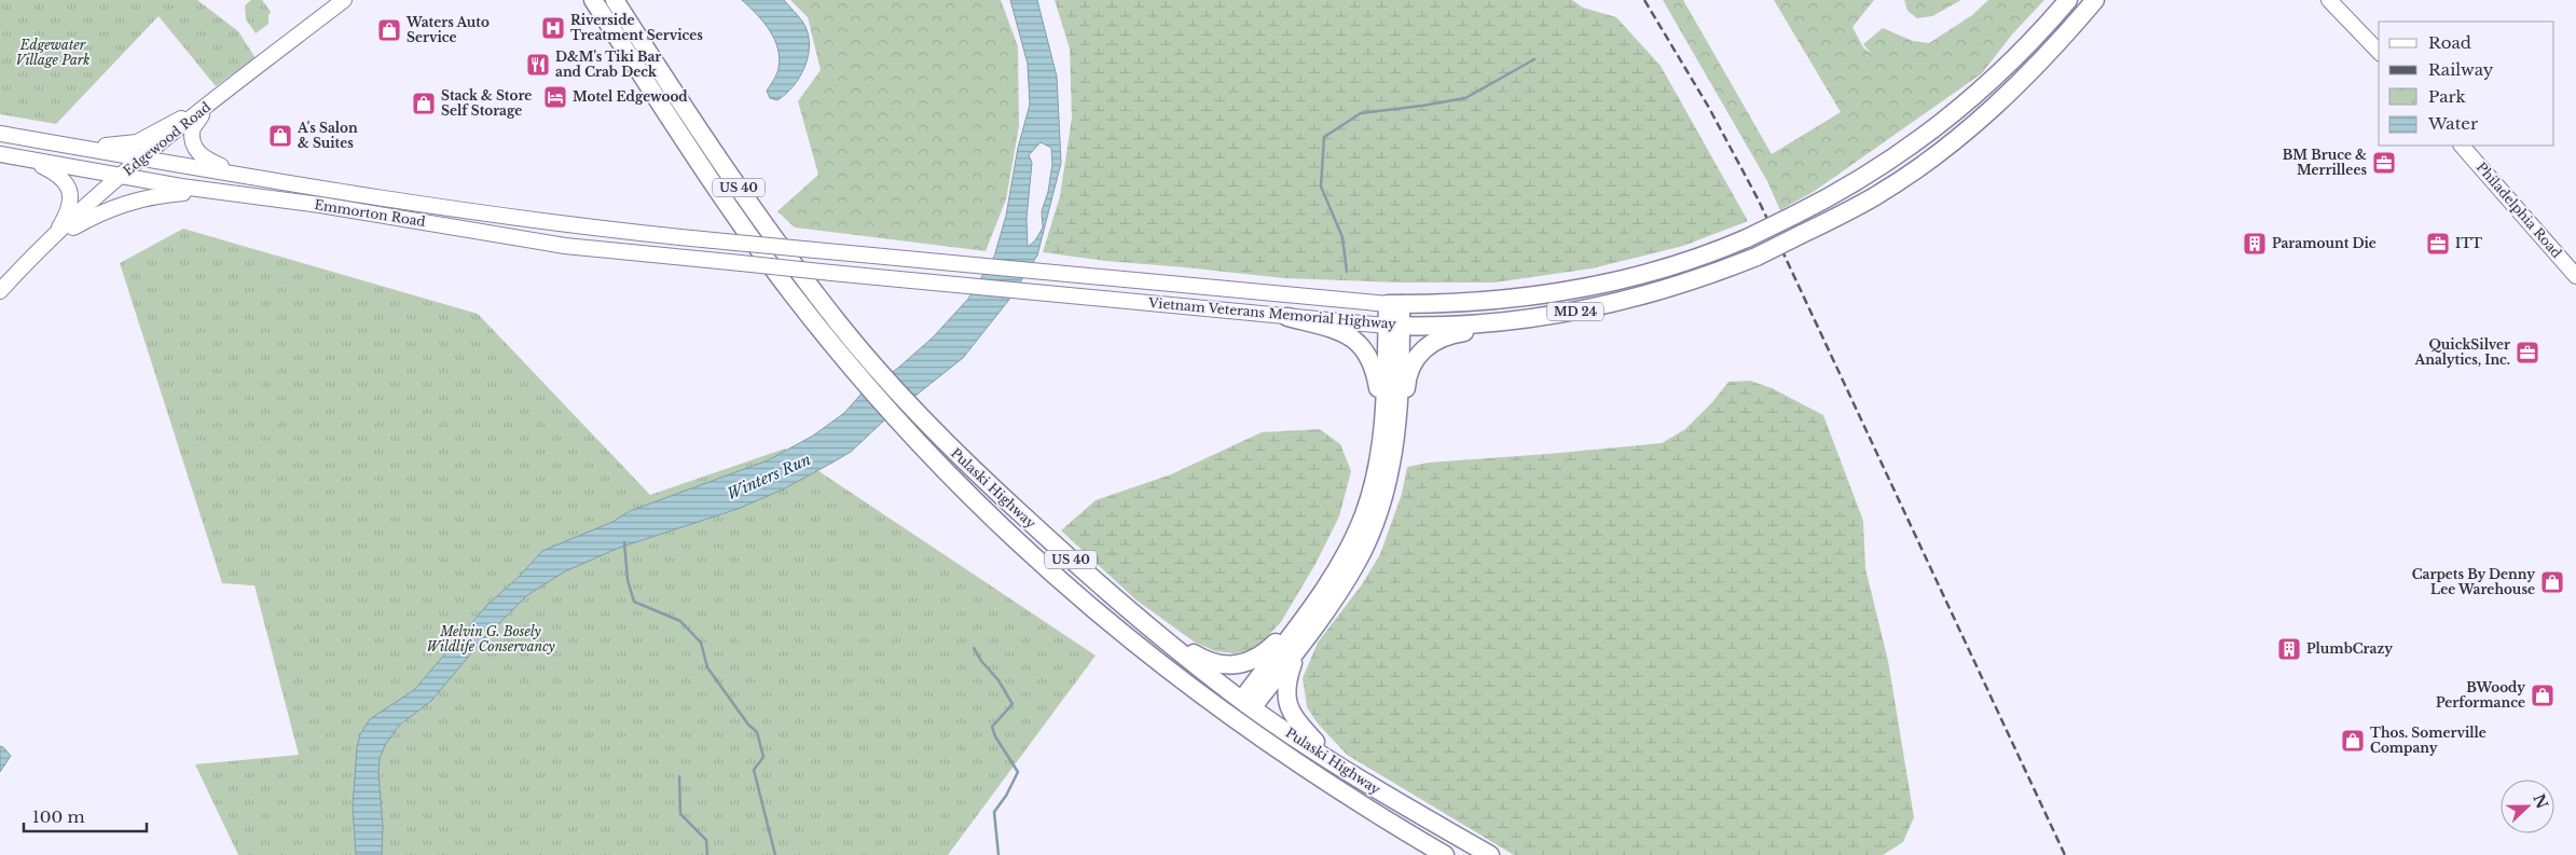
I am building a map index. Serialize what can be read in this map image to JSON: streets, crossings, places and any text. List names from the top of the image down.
{
  "streets": {
    "highway": [
      "US 40",
      "MD 24",
      "Vietnam Veterans Memorial Highway",
      "Pulaski Highway"
    ],
    "main road": ["Edgewood Road", "Philadelphia Road", "Emmorton Road"]
  },
  "crossings": [
    ["Edgewood Road", "Emmorton Road"],
    ["Emmorton Road", "Vietnam Veterans Memorial Highway"]
  ],
  "water": ["Winters Run"],
  "parks": ["Edgewater Village Park", "Melvin G. Bosely Wildlife Conservancy"],
  "places": {
    "hospital": ["Riverside Treatment Services"],
    "shop": [
      "Waters Auto Service",
      "Stack & Store Self Storage",
      "A's Salon & Suites",
      "Carpets By Denny Lee Warehouse",
      "BWoody Performance",
      "Thos. Somerville Company"
    ],
    "restaurant": ["D&M's Tiki Bar and Crab Deck"],
    "hotel": ["Motel Edgewood"],
    "office": ["BM Bruce & Merrillees", "ITT", "QuickSilver Analytics, Inc."],
    "building": ["Paramount Die", "PlumbCrazy"]
  },
  "legend": [
    "Road",
    "Railway",
    "Park",
    "Water"
  ],
  "scale_bar": "100 m",
  "north": "right"
}
